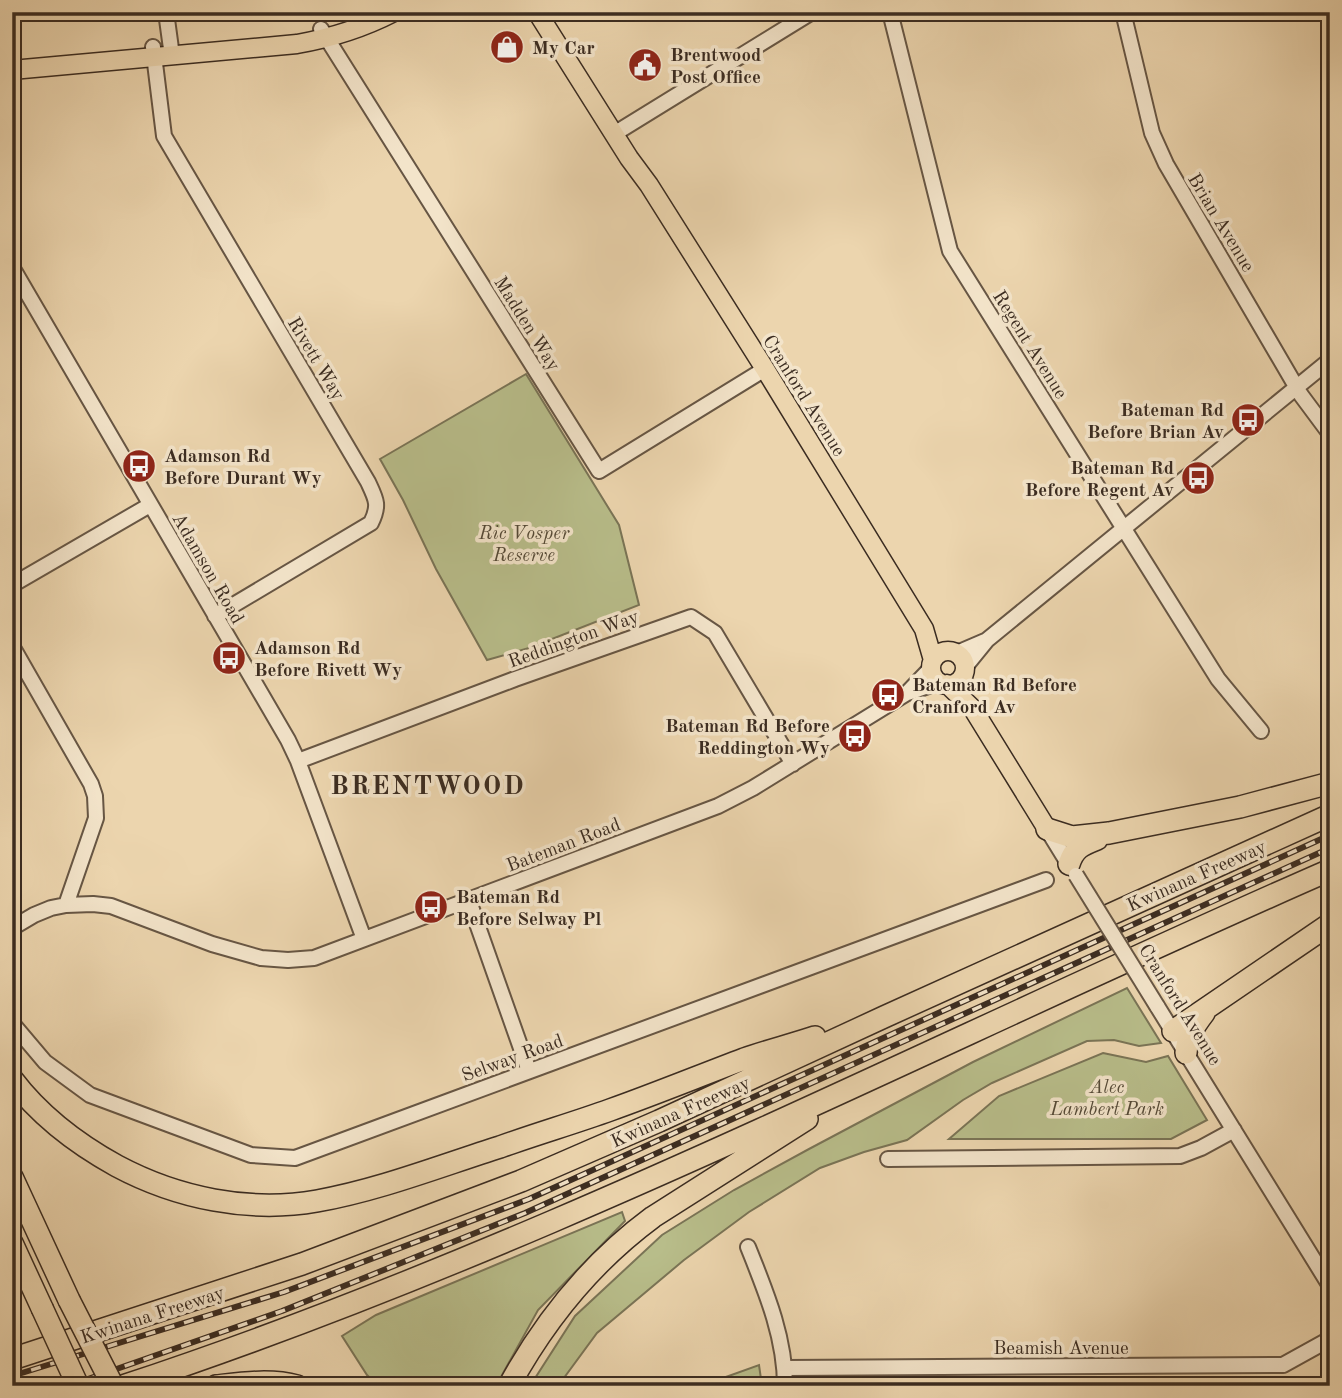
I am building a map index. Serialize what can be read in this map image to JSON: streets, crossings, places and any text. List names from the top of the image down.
{
  "streets": {
    "highway": ["Kwinana Freeway"],
    "main road": ["Cranford Avenue"],
    "street": [
      "Brian Avenue",
      "Madden Way",
      "Regent Avenue",
      "Rivett Way",
      "Adamson Road",
      "Reddington Way",
      "Bateman Road",
      "Selway Road",
      "Beamish Avenue"
    ]
  },
  "crossings": [
    ["Brian Avenue", "Bateman Road"],
    ["Madden Way", "Cranford Avenue"],
    ["Regent Avenue", "Bateman Road"],
    ["Rivett Way", "Adamson Road"],
    ["Cranford Avenue", "Bateman Road"],
    ["Adamson Road", "Reddington Way"],
    ["Adamson Road", "Bateman Road"],
    ["Reddington Way", "Bateman Road"]
  ],
  "districts": ["BRENTWOOD"],
  "parks": ["Ric Vosper Reserve", "Alec Lambert Park"],
  "places": {
    "shop": ["My Car"],
    "public building": ["Brentwood Post Office"],
    "bus stop": [
      "Bateman Rd Before Brian Av",
      "Adamson Rd Before Durant Wy",
      "Bateman Rd Before Regent Av",
      "Adamson Rd Before Rivett Wy",
      "Bateman Rd Before Cranford Av",
      "Bateman Rd Before Reddington Wy",
      "Bateman Rd Before Selway Pl"
    ]
  }
}
